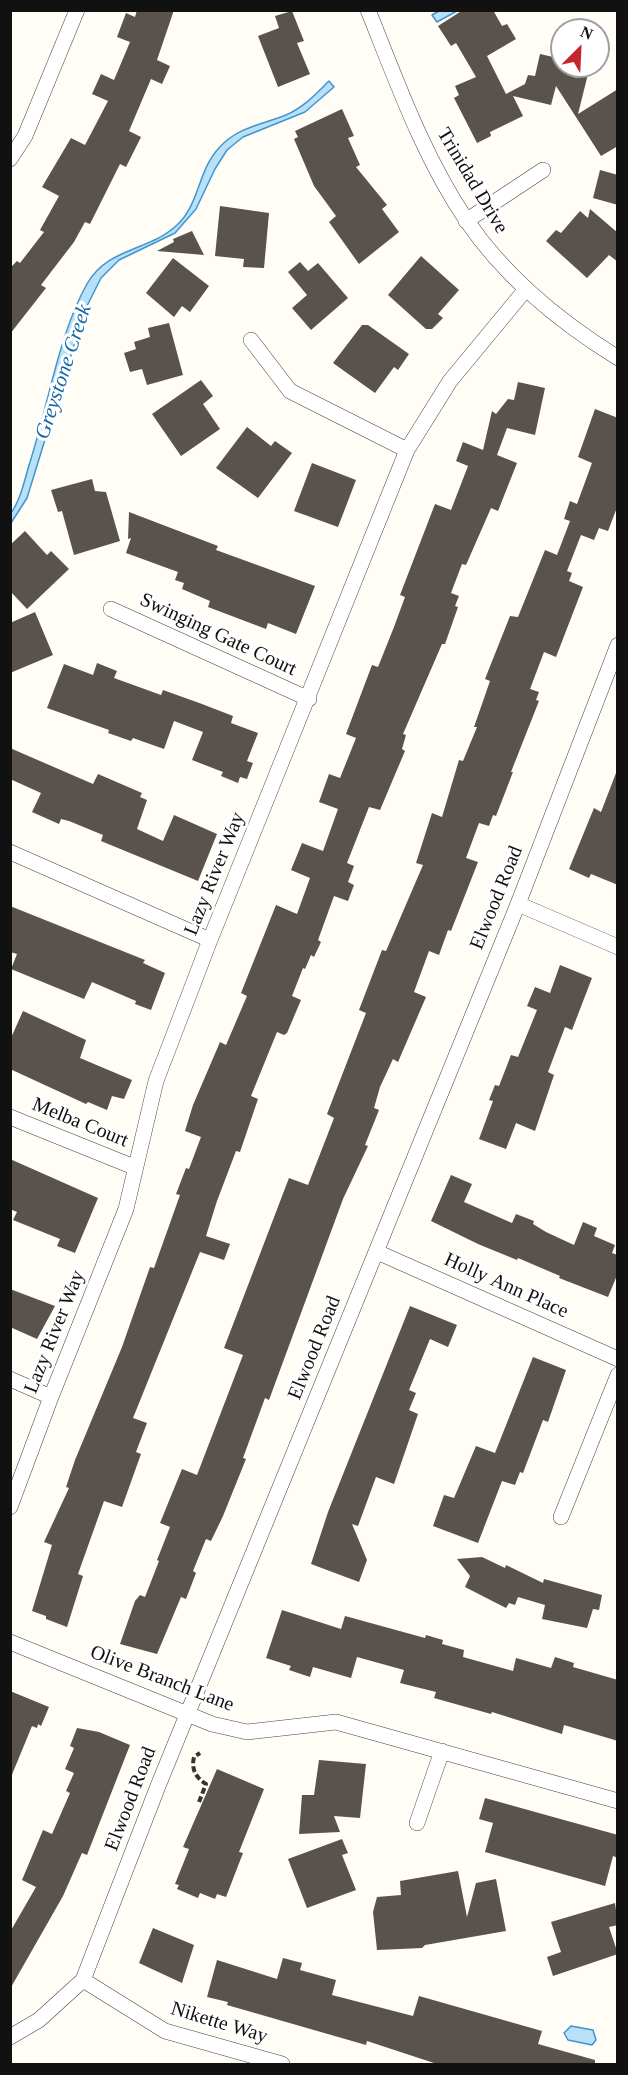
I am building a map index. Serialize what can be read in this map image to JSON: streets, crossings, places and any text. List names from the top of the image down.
{
  "streets": {
    "street": [
      "Trinidad Drive",
      "Swinging Gate Court",
      "Lazy River Way",
      "Elwood Road",
      "Melba Court",
      "Holly Ann Place",
      "Olive Branch Lane",
      "Nikette Way"
    ]
  },
  "crossings": [
    ["Trinidad Drive", "Lazy River Way"],
    ["Swinging Gate Court", "Lazy River Way"],
    ["Lazy River Way", "Melba Court"],
    ["Elwood Road", "Holly Ann Place"],
    ["Elwood Road", "Olive Branch Lane"],
    ["Elwood Road", "Nikette Way"]
  ],
  "water": ["Greystone Creek"],
  "north": "top right"
}
